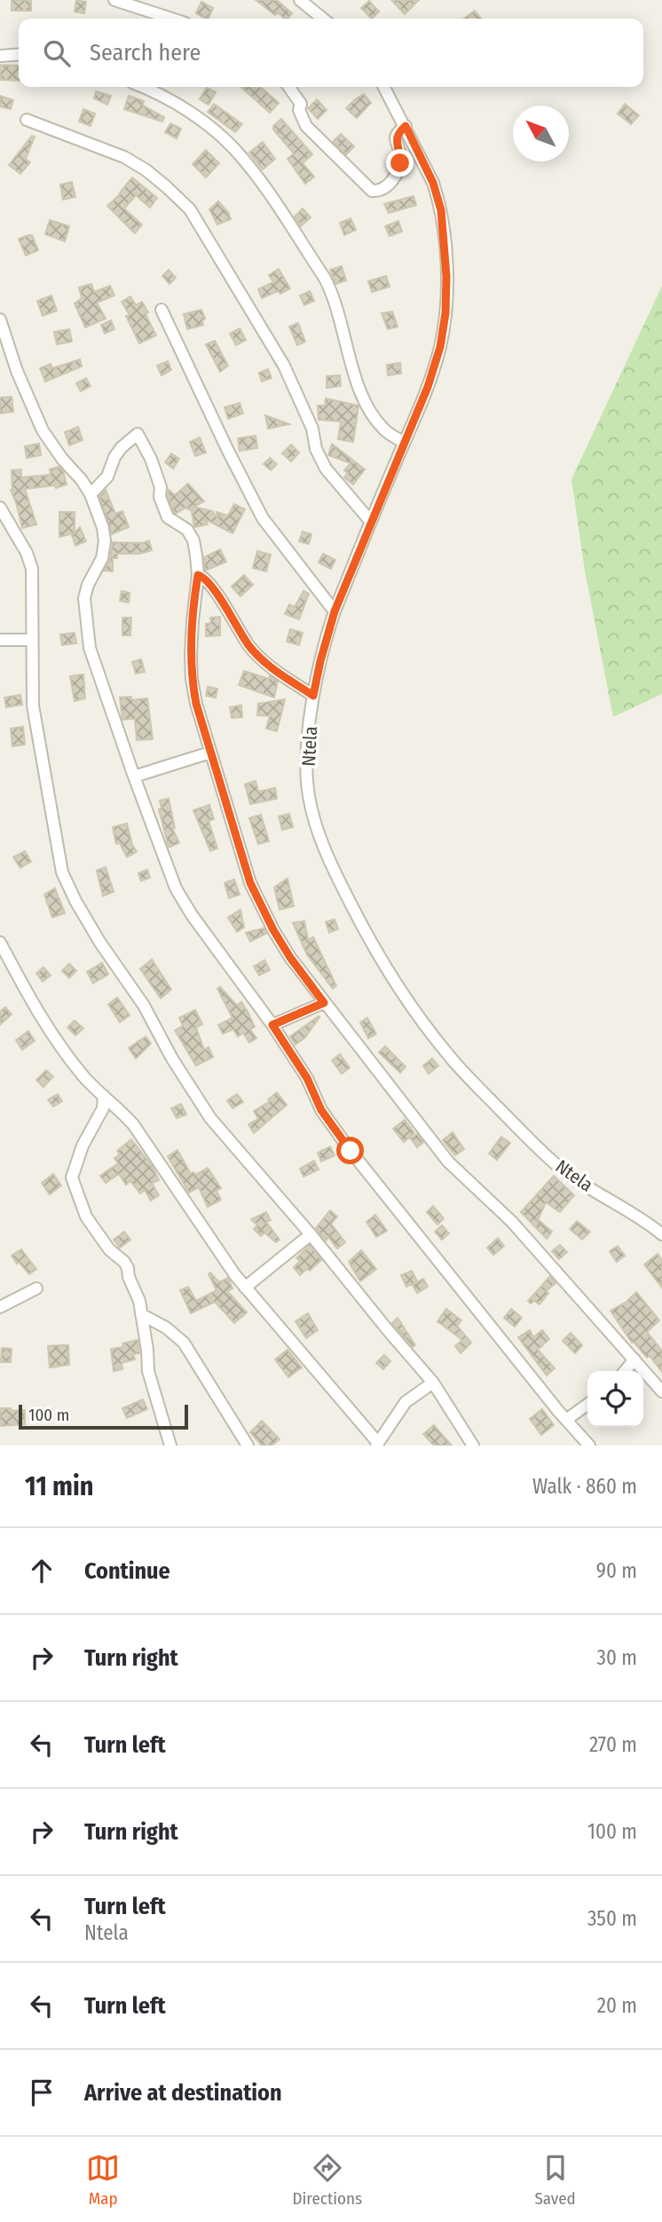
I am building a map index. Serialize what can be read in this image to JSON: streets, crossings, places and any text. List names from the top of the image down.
{
  "streets": {
    "street": ["Ntela"]
  },
  "scale_bar": "100 m",
  "north": "top left",
  "page": {
    "search": "Search here",
    "scale": "100 m",
    "heading": ["11 min", "Walk · 860 m"],
    "list": [
      ["Continue", "90 m"],
      ["Turn right", "30 m"],
      ["Turn left", "270 m"],
      ["Turn right", "100 m"],
      ["Turn left", "Ntela", "350 m"],
      ["Turn left", "20 m"],
      "Arrive at destination"
    ],
    "nav": ["Map", "Directions", "Saved"]
  }
}
